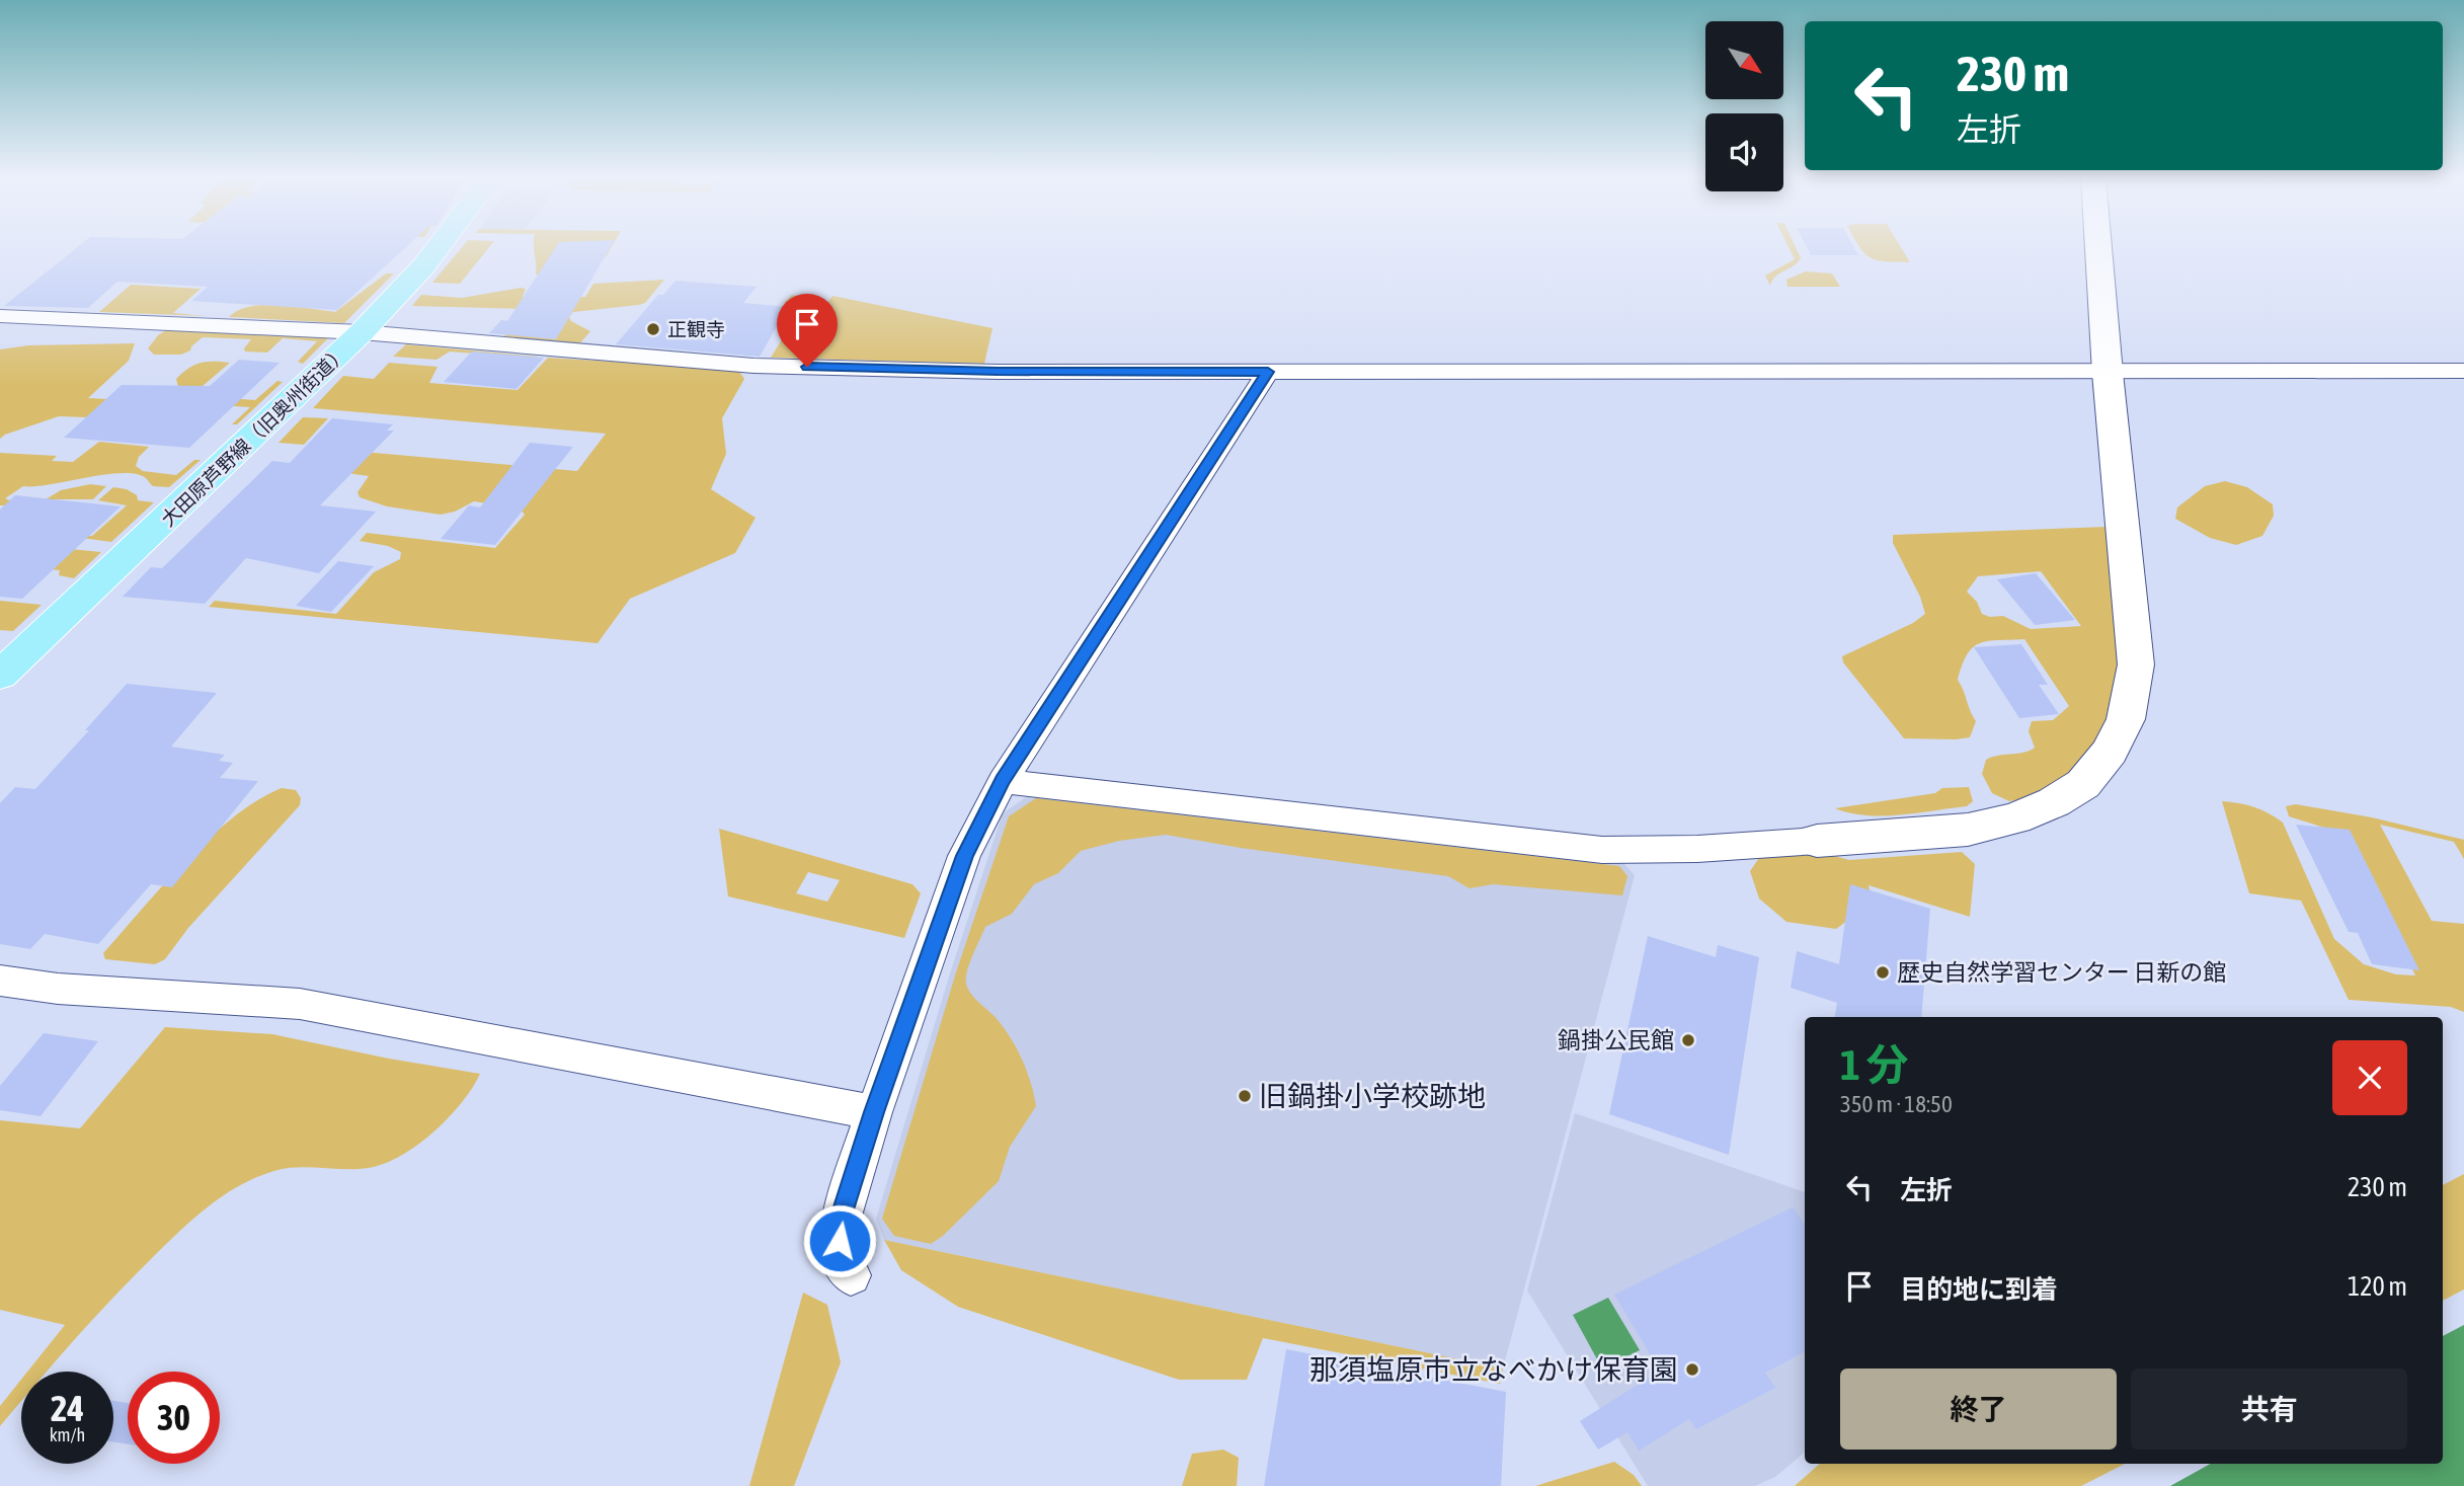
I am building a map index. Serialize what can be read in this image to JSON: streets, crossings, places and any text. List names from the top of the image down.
{
  "streets": {
    "main road": ["大田原芦野線（旧奥州街道）"]
  },
  "places": [
    "正観寺",
    "歴史自然学習センター 日新の館",
    "鍋掛公民館",
    "旧鍋掛小学校跡地",
    "那須塩原市立なべかけ保育園"
  ],
  "north": "bottom right",
  "page": {
    "turn": ["230 m", "左折"],
    "heading": ["1 分", "350 m · 18:50"],
    "list": [
      {
        "name": "左折",
        "value": "230 m"
      },
      {
        "name": "目的地に到着",
        "value": "120 m"
      }
    ],
    "buttons": ["終了", "共有"],
    "speed": "24 km/h",
    "limit": "30"
  }
}
